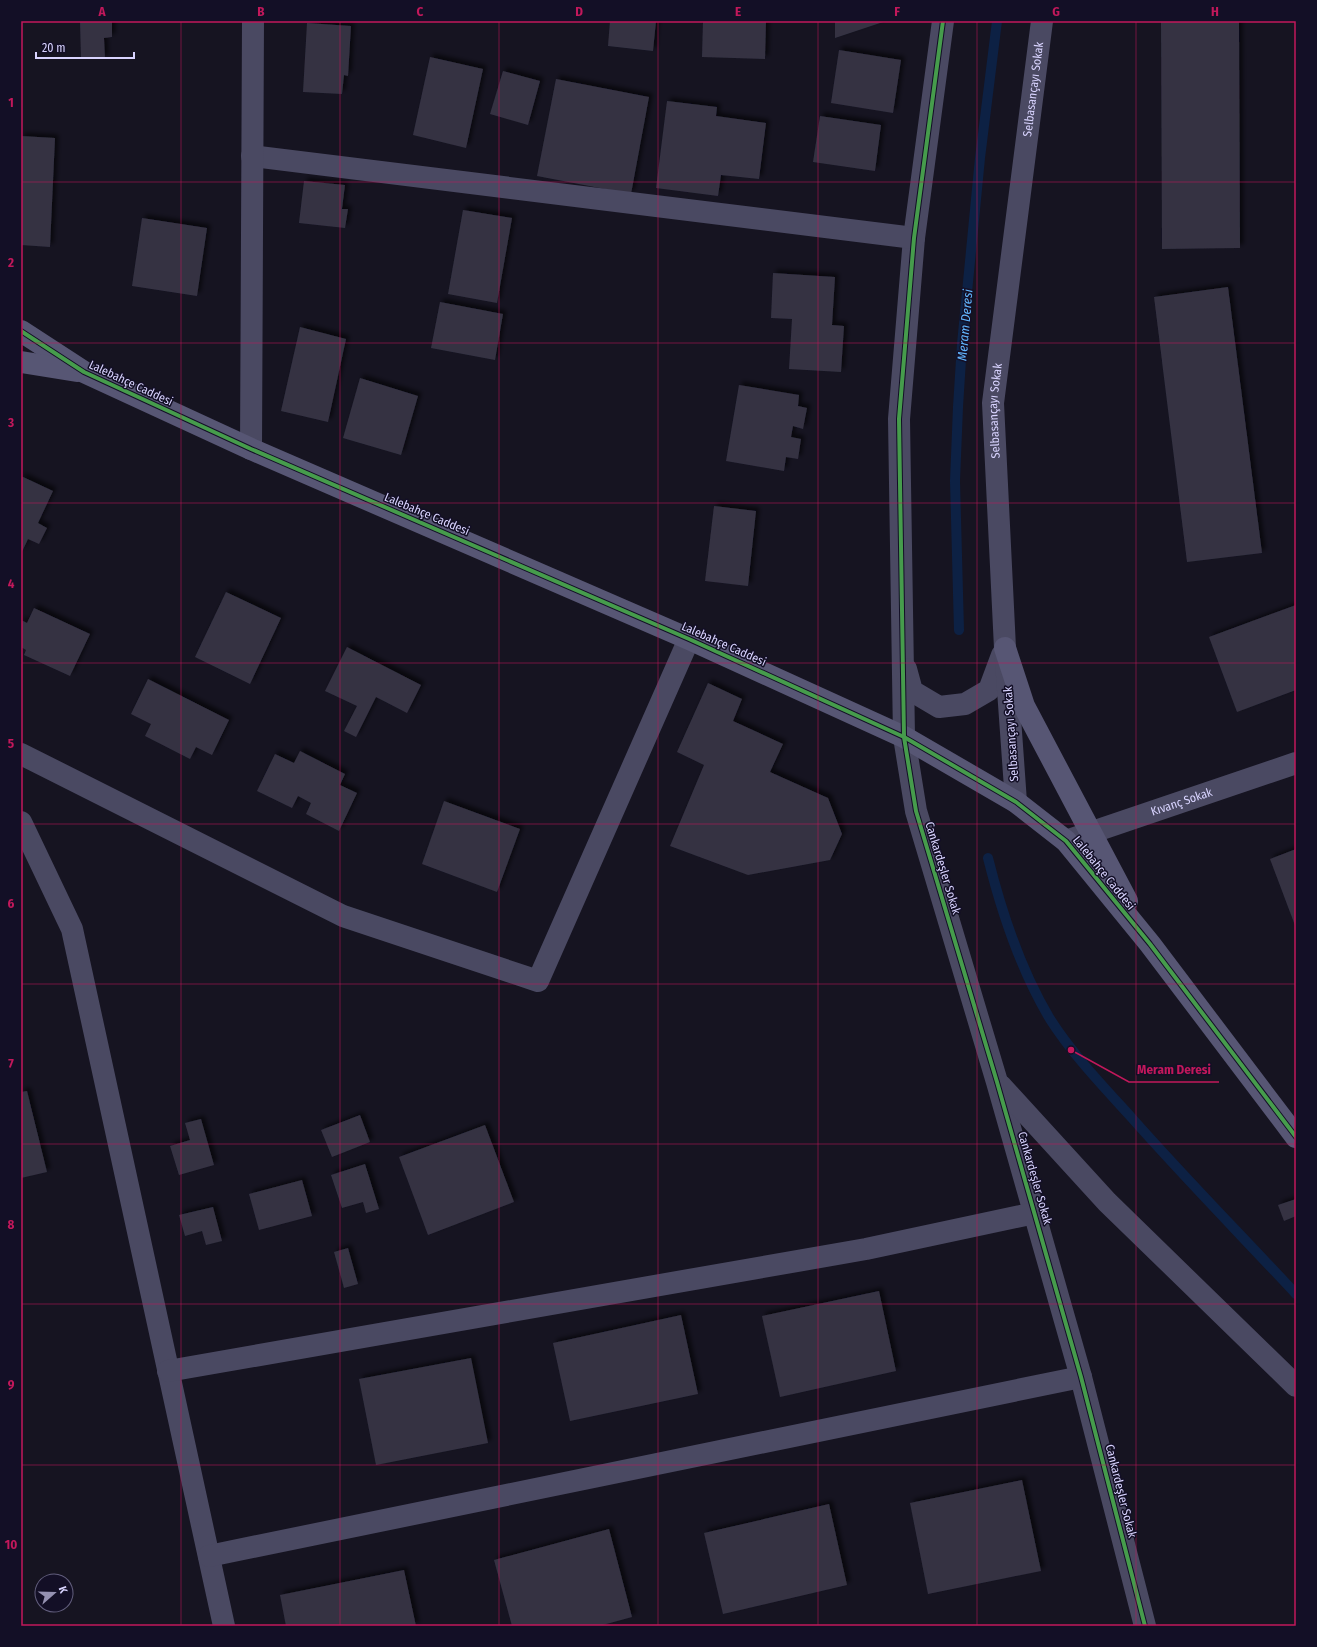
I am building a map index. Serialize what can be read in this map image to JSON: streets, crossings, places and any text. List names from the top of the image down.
{
  "streets": {
    "street": [
      "Selbasançayı Sokak",
      "Lalebahçe Caddesi",
      "Kıvanç Sokak",
      "Cankardeşler Sokak"
    ]
  },
  "crossings": [
    ["Selbasançayı Sokak", "Lalebahçe Caddesi"],
    ["Lalebahçe Caddesi", "Kıvanç Sokak"],
    ["Lalebahçe Caddesi", "Cankardeşler Sokak"]
  ],
  "water": ["Meram Deresi"],
  "places": ["Meram Deresi"],
  "scale_bar": "20 m",
  "north": "right",
  "grid": {
    "columns": [
      "A",
      "B",
      "C",
      "D",
      "E",
      "F",
      "G",
      "H"
    ],
    "rows": [
      "1",
      "2",
      "3",
      "4",
      "5",
      "6",
      "7",
      "8",
      "9",
      "10"
    ]
  }
}
